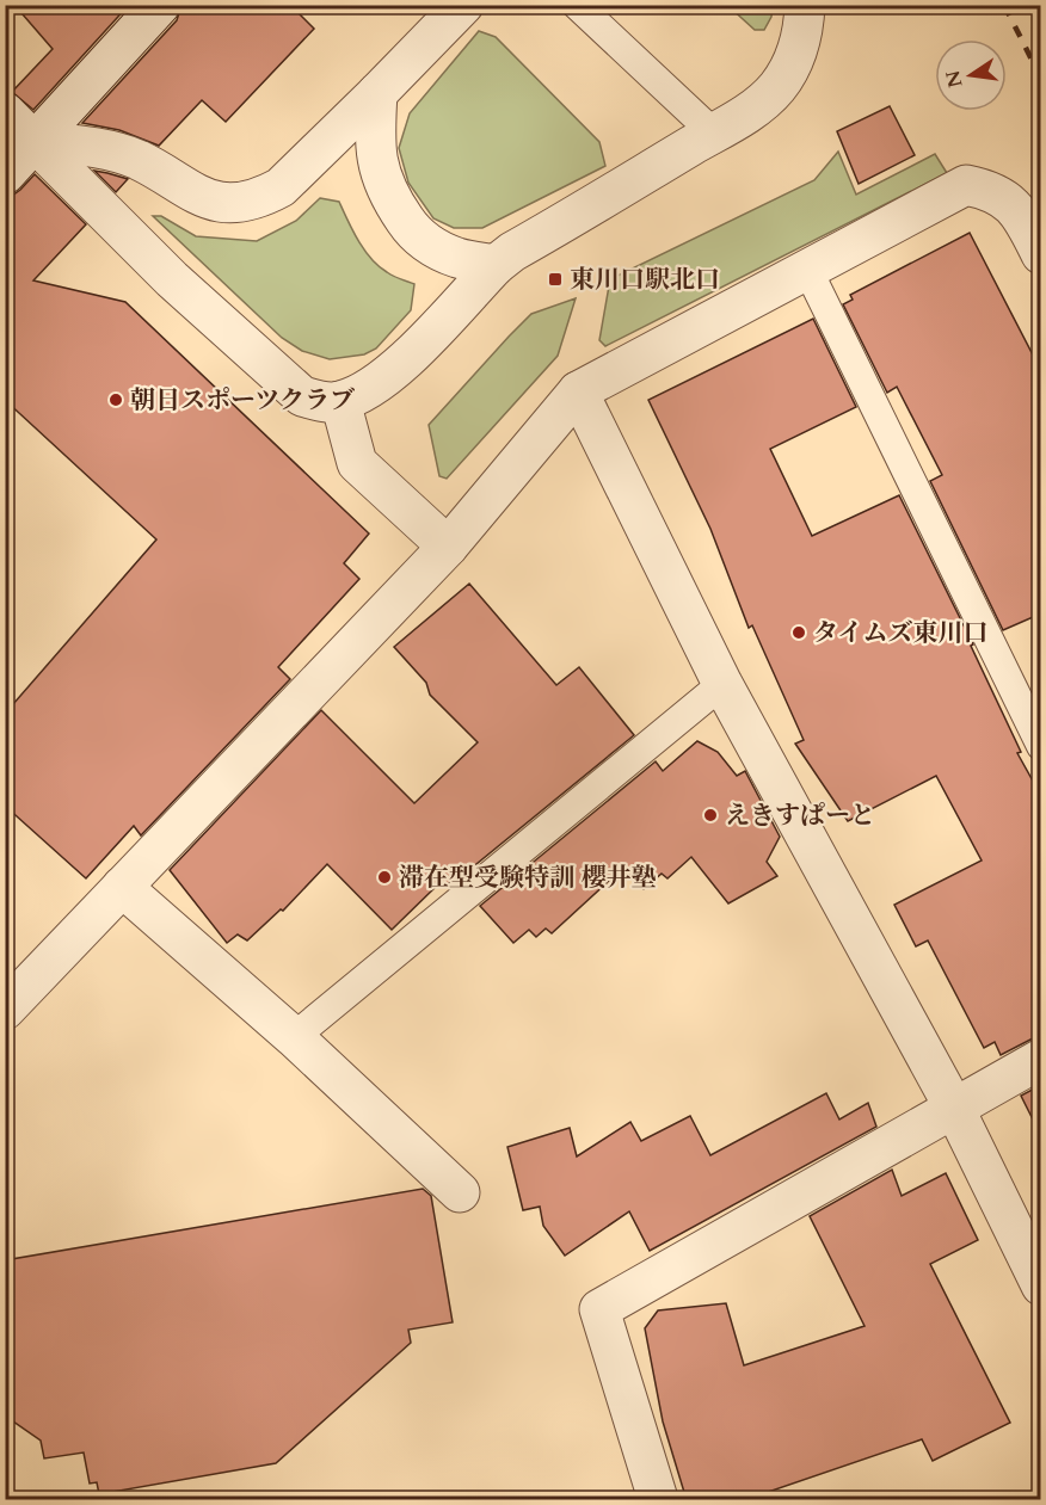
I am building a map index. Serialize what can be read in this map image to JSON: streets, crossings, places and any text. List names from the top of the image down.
{
  "places": {
    "transit": ["東川口駅北口"],
    "other": [
      "朝日スポーツクラブ",
      "タイムズ東川口",
      "えきすぱーと",
      "滞在型受験特訓 櫻井塾"
    ]
  },
  "north": "left"
}
